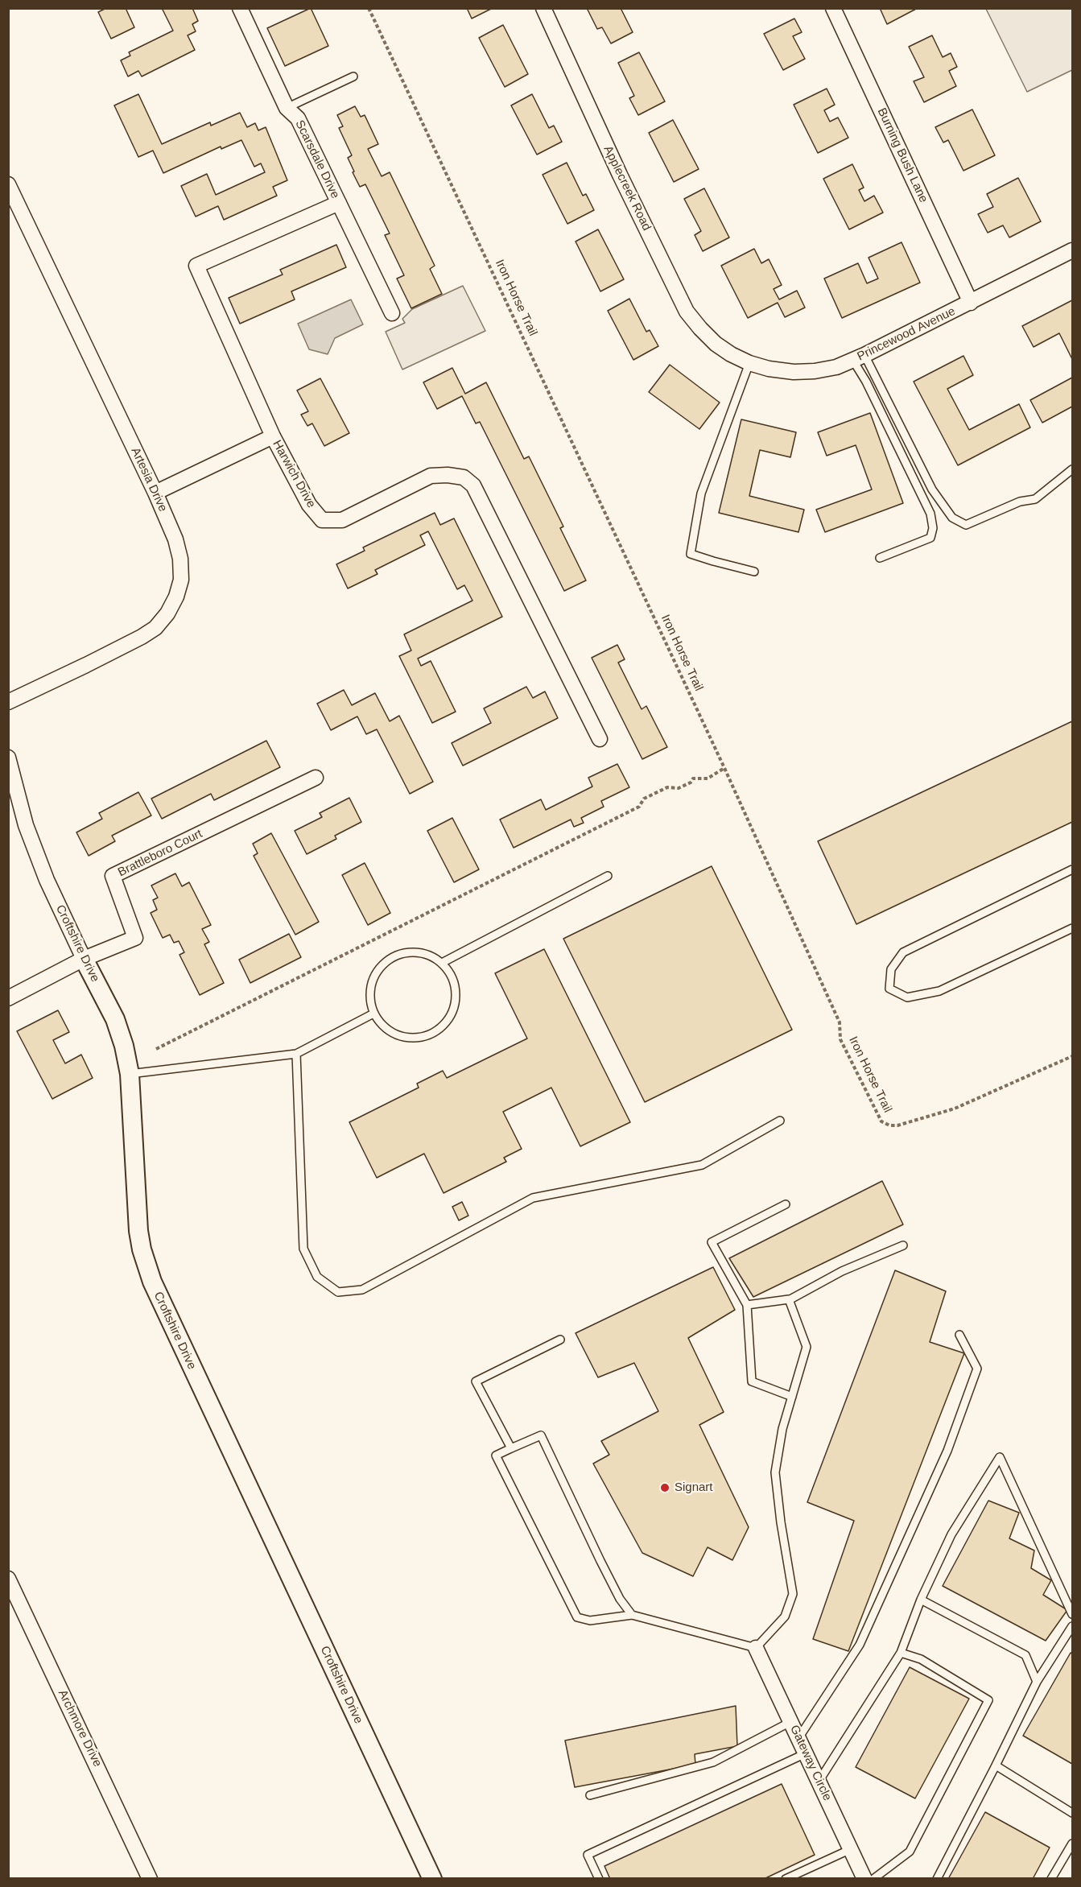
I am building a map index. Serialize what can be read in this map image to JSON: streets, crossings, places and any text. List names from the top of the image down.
{
  "streets": {
    "street": [
      "Burning Bush Lane",
      "Scarsdale Drive",
      "Applecreek Road",
      "Princewood Avenue",
      "Harwich Drive",
      "Artesia Drive",
      "Brattleboro Court",
      "Croftshire Drive",
      "Archmore Drive",
      "Gateway Circle"
    ],
    "path": ["Iron Horse Trail"]
  },
  "crossings": [
    ["Burning Bush Lane", "Princewood Avenue"],
    ["Scarsdale Drive", "Harwich Drive"],
    ["Applecreek Road", "Princewood Avenue"],
    ["Brattleboro Court", "Croftshire Drive"]
  ],
  "places": ["Signart"]
}
